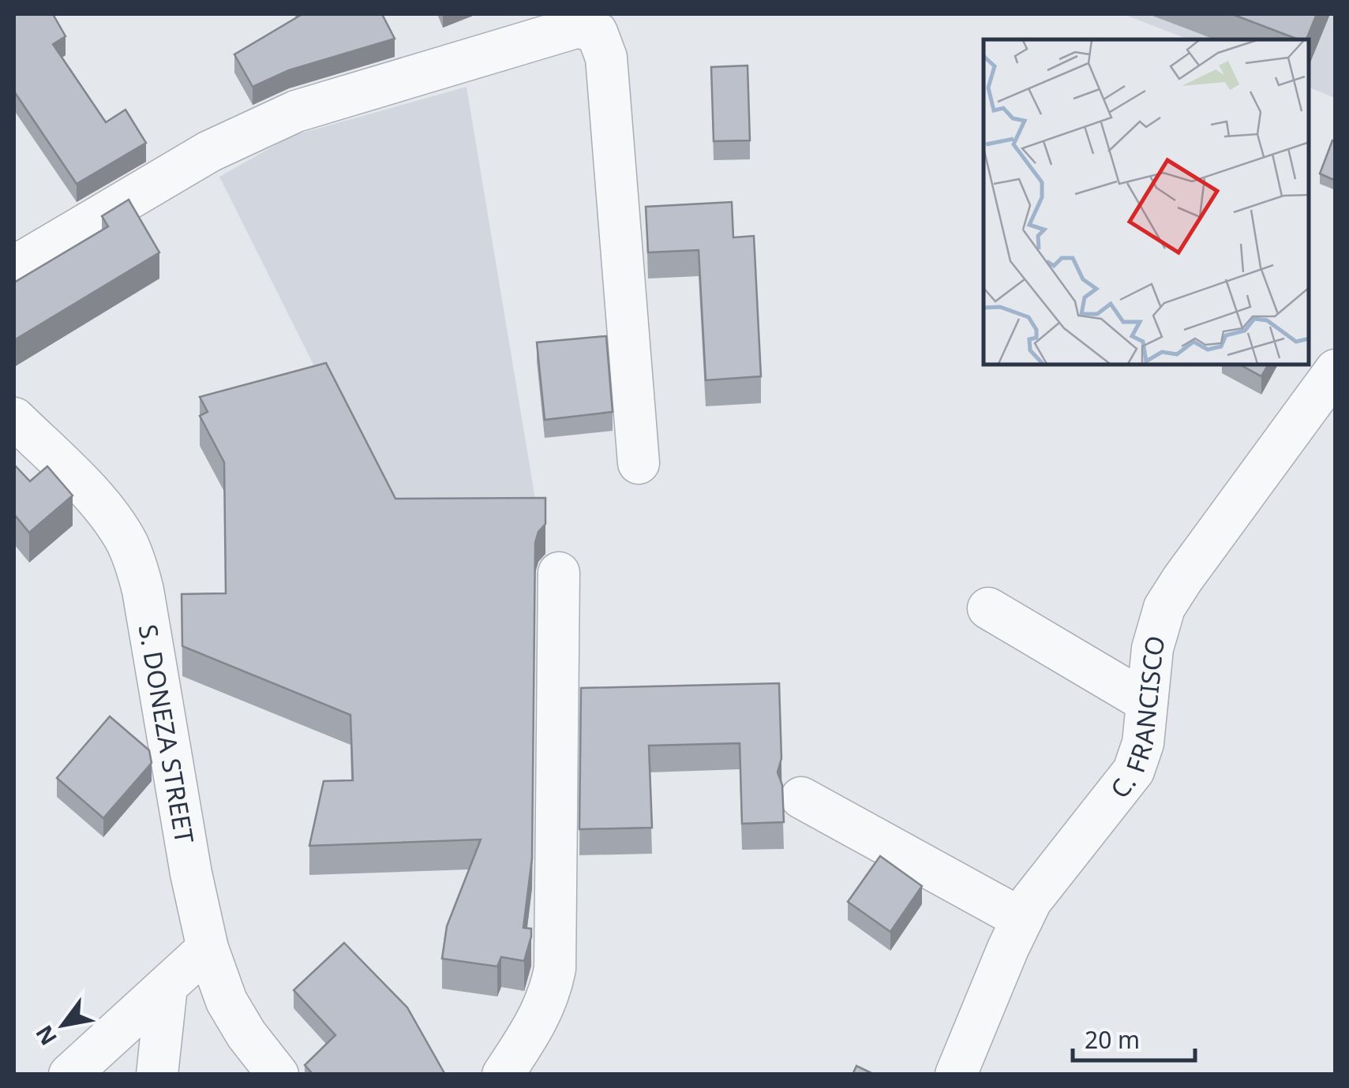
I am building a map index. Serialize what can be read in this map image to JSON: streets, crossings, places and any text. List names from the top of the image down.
{
  "streets": {
    "street": ["C. FRANCISCO", "S. DONEZA STREET"]
  },
  "scale_bar": "20 m",
  "north": "bottom left"
}
